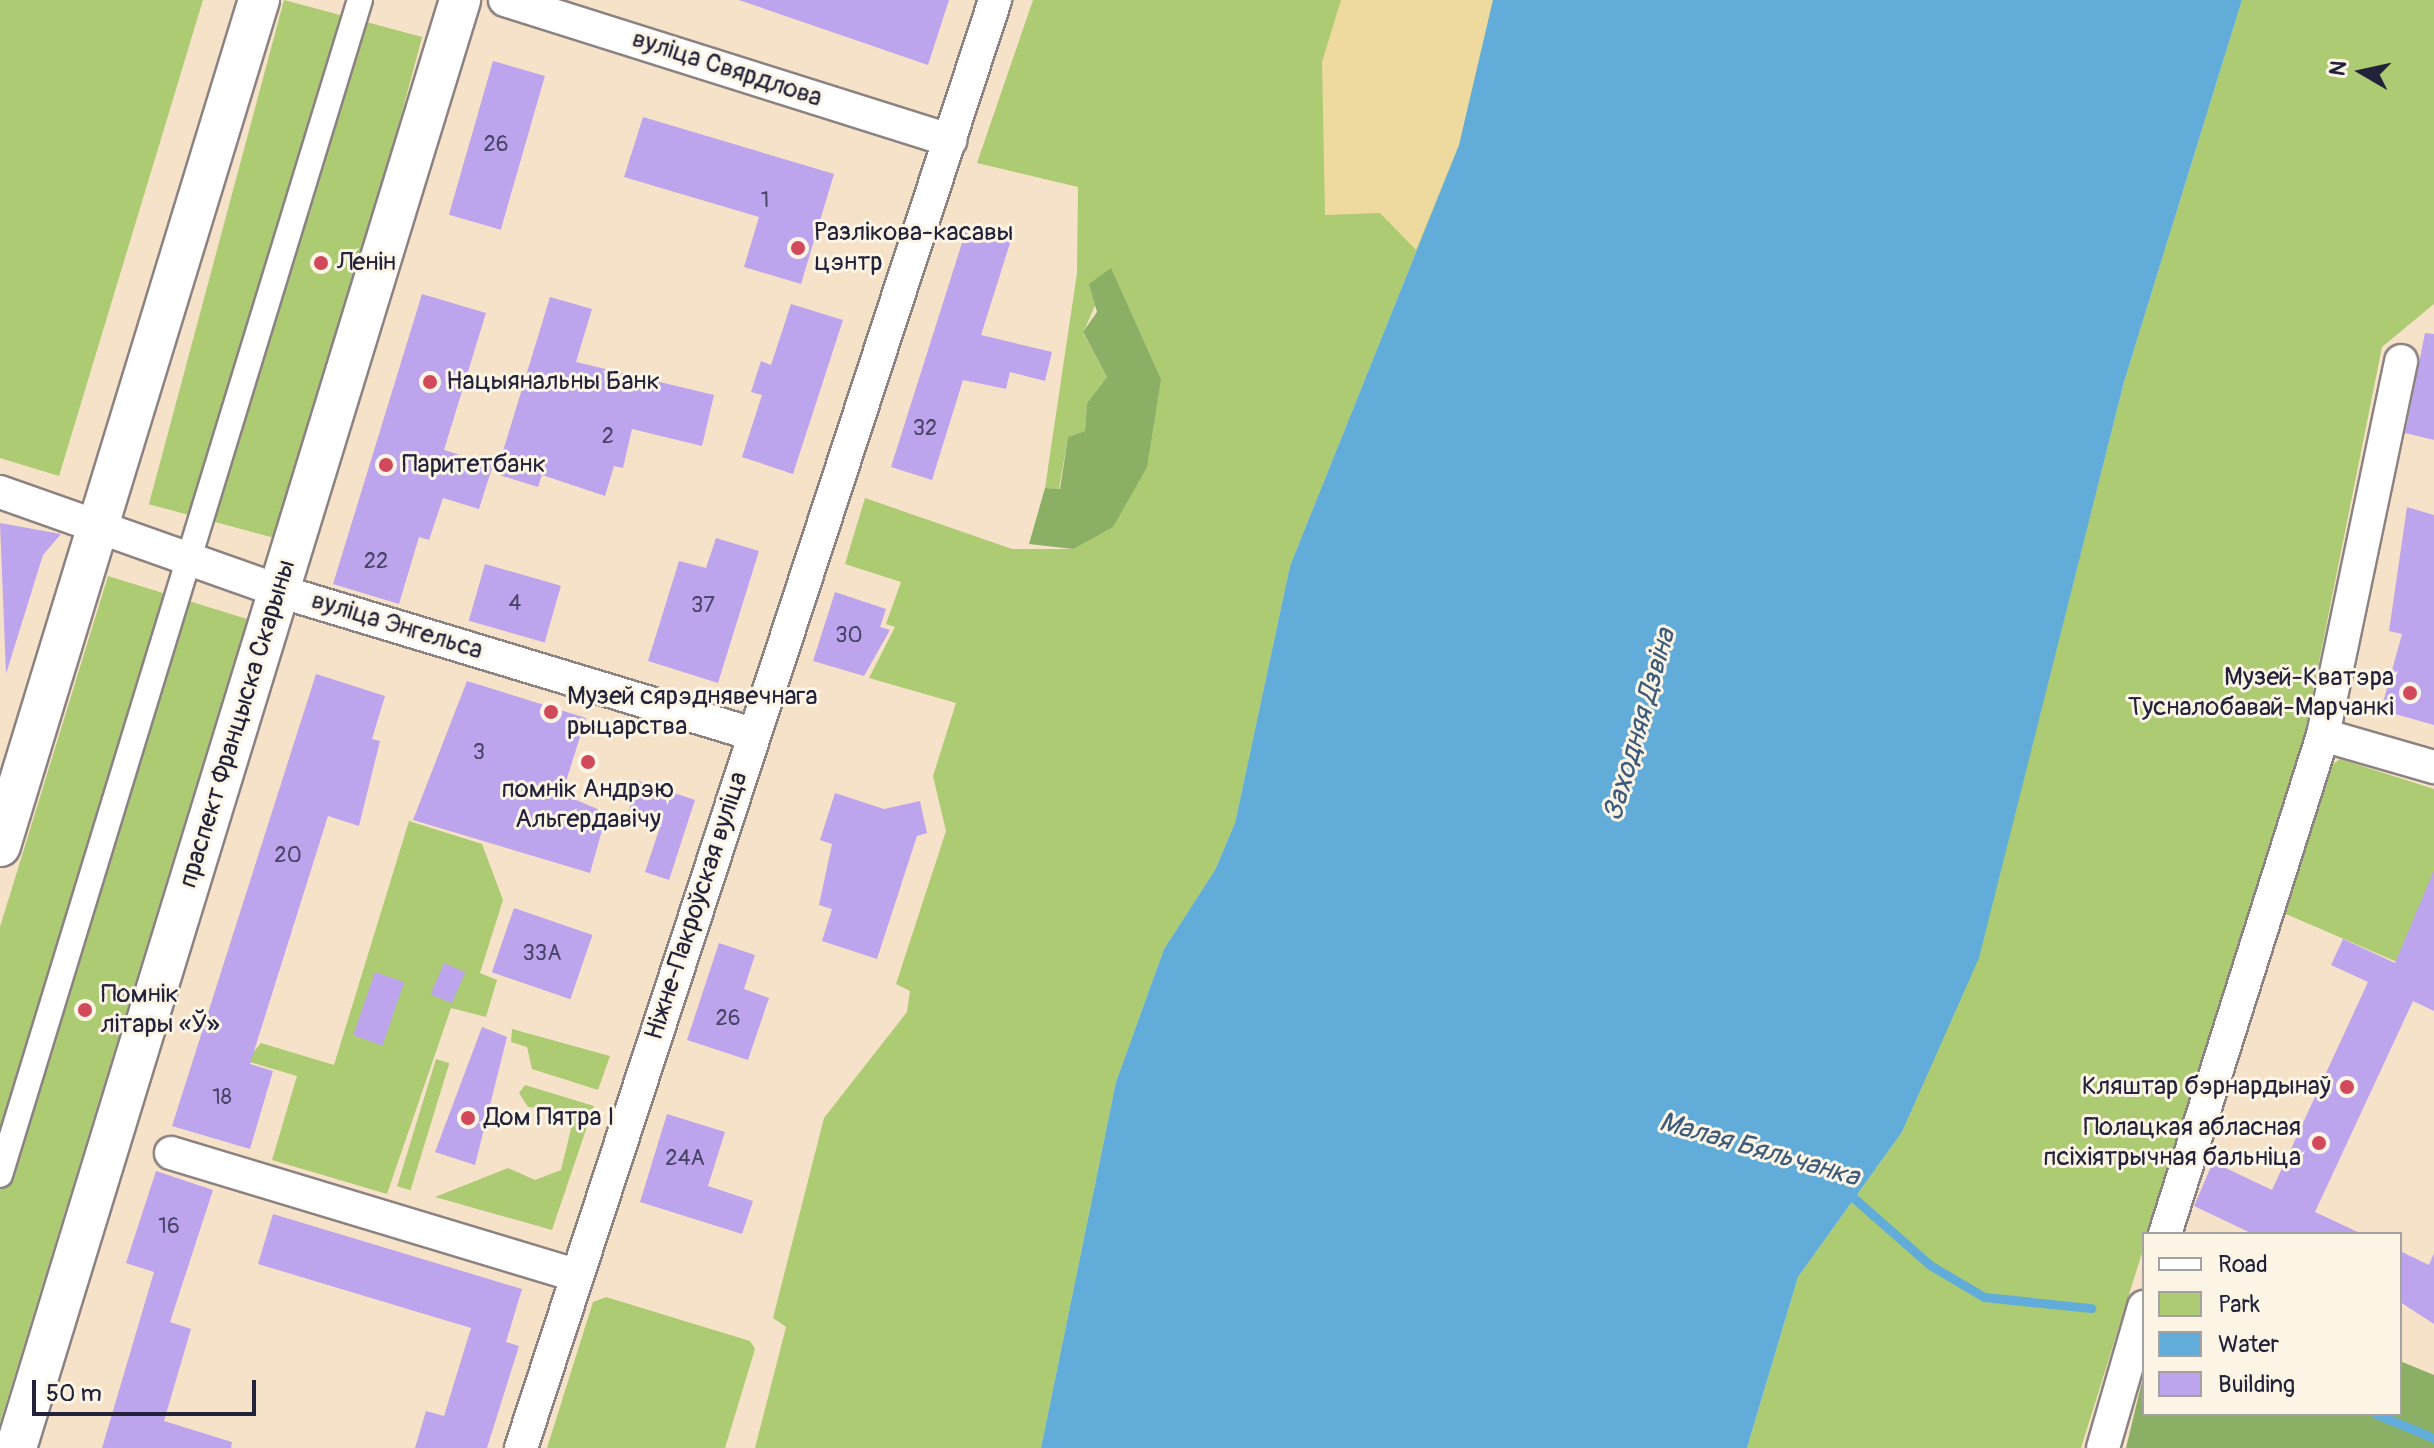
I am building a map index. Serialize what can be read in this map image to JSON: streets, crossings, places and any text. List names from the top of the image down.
{
  "streets": {
    "street": [
      "вуліца Свярдлова",
      "вуліца Энгельса",
      "праспект Францыска Скарыны",
      "Ніжне-Пакроўская вуліца"
    ]
  },
  "crossings": [
    ["вуліца Свярдлова", "Ніжне-Пакроўская вуліца"],
    ["вуліца Энгельса", "праспект Францыска Скарыны"],
    ["вуліца Энгельса", "Ніжне-Пакроўская вуліца"]
  ],
  "water": ["Заходняя Дзвіна", "Малая Бяльчанка"],
  "places": [
    "Разлікова-касавы цэнтр",
    "Ленін",
    "Нацыянальны Банк",
    "Паритетбанк",
    "Музей-Кватэра Тусналобавай-Марчанкі",
    "Музей сярэднявечнага рыцарства",
    "помнік Андрэю Альгердавічу",
    "Помнік літары «Ў»",
    "Кляштар бэрнардынаў",
    "Дом Пятра І",
    "Полацкая абласная псіхіятрычная бальніца"
  ],
  "house_numbers": [
    "26",
    "1",
    "32",
    "2",
    "22",
    "4",
    "37",
    "30",
    "3",
    "20",
    "33А",
    "26",
    "18",
    "24А",
    "16"
  ],
  "legend": [
    "Road",
    "Park",
    "Water",
    "Building"
  ],
  "scale_bar": "50 m",
  "north": "left"
}
